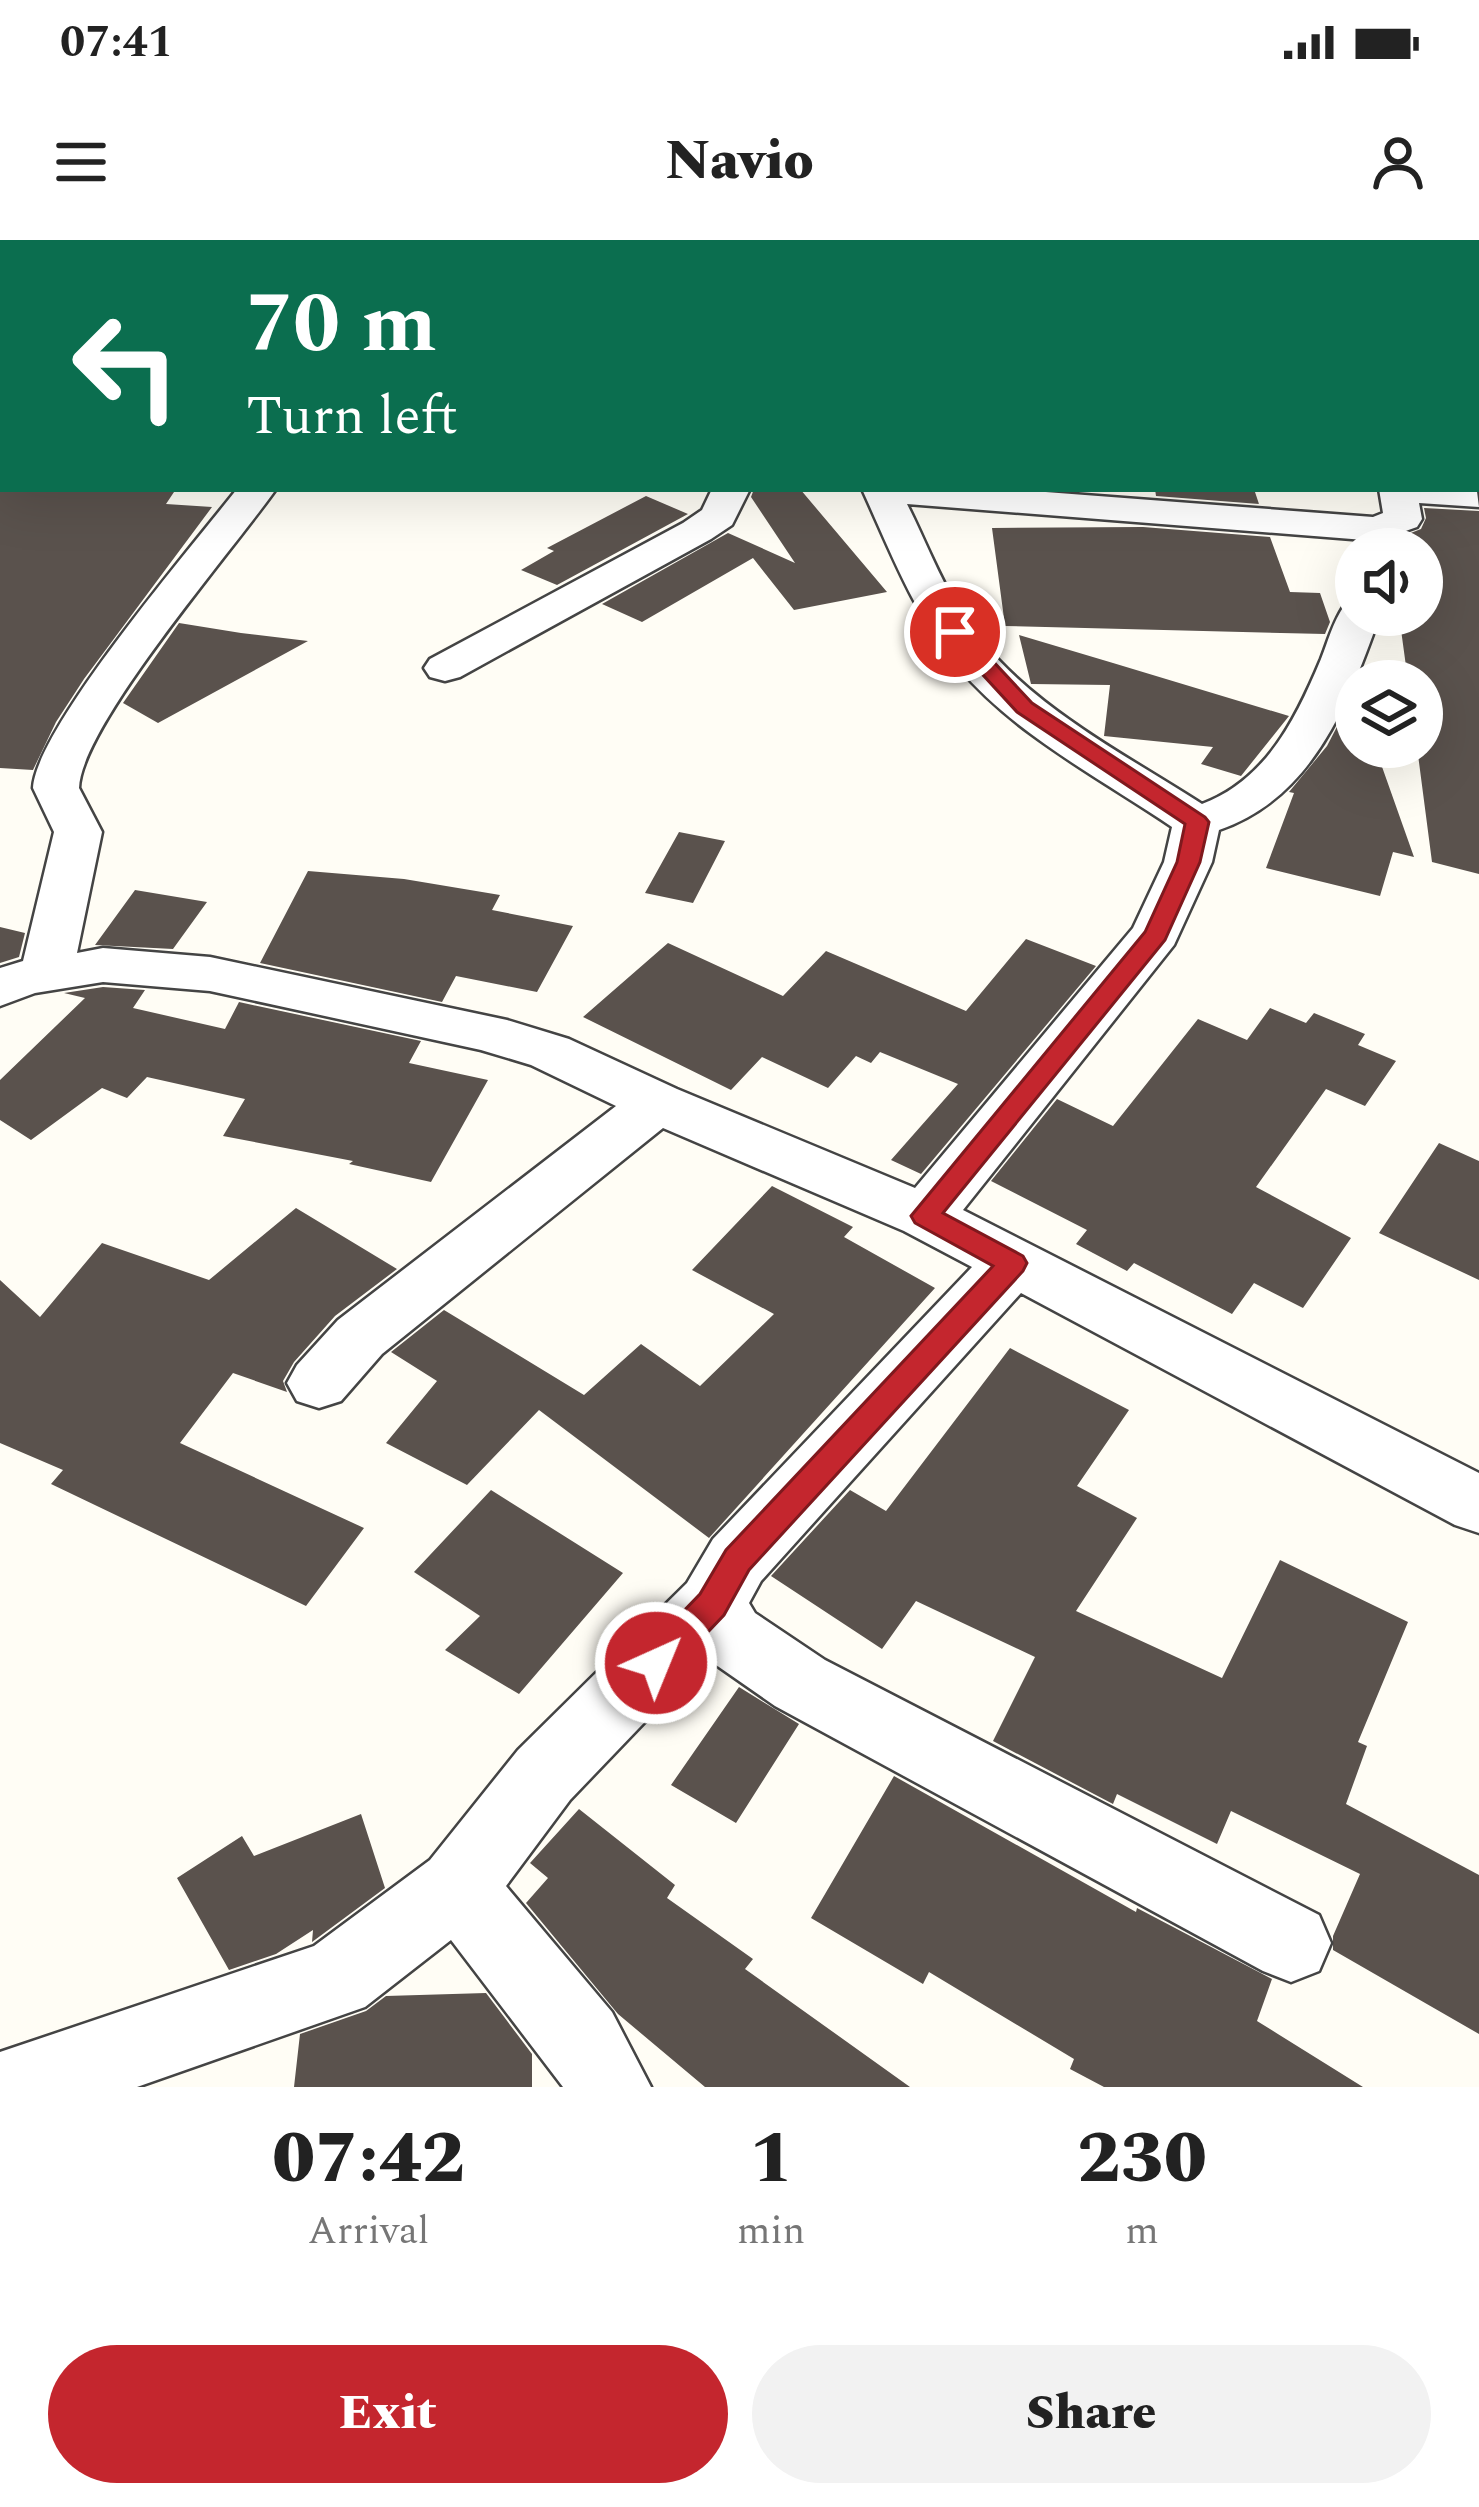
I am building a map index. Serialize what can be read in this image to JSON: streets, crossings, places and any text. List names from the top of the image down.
{
  "page": {
    "status": "07:41",
    "header": "Navio",
    "turn": ["70 m", "Turn left"],
    "eta": [
      "07:42",
      "Arrival",
      "1",
      "min",
      "230",
      "m"
    ],
    "buttons": ["Exit", "Share"]
  }
}
